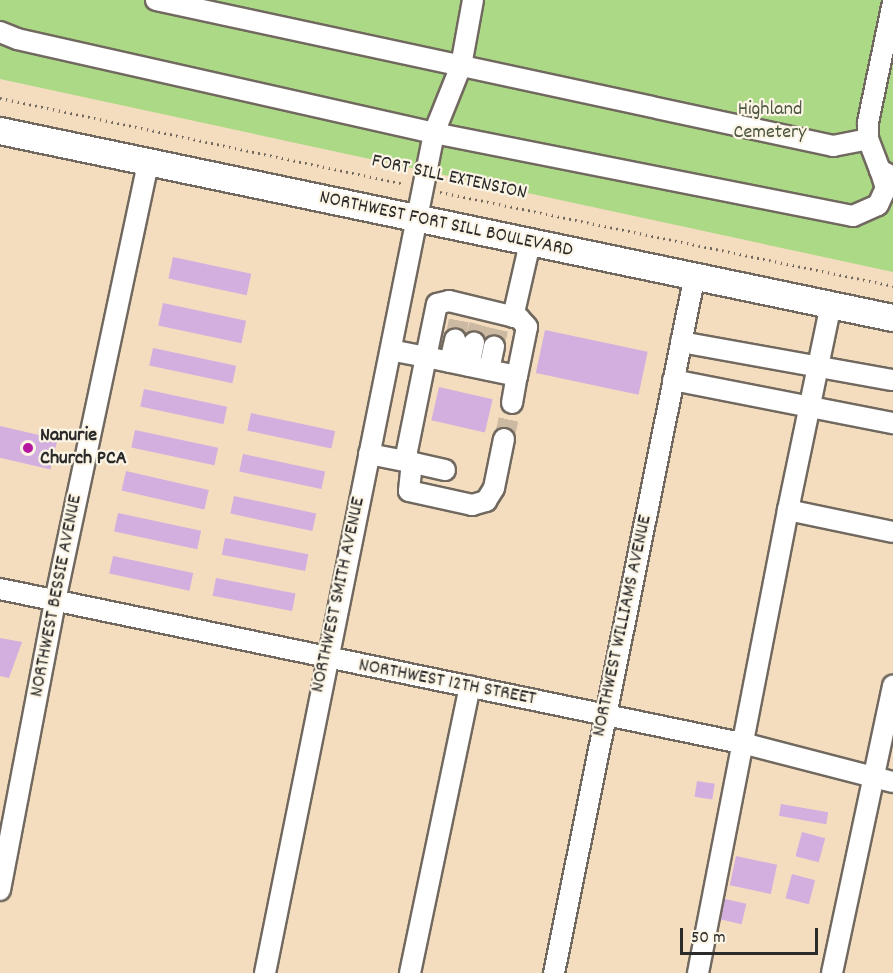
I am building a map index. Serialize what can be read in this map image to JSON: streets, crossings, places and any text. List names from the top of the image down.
{
  "streets": {
    "main road": ["NORTHWEST FORT SILL BOULEVARD"],
    "street": [
      "NORTHWEST SMITH AVENUE",
      "NORTHWEST BESSIE AVENUE",
      "NORTHWEST WILLIAMS AVENUE",
      "NORTHWEST 12TH STREET"
    ],
    "path": ["FORT SILL EXTENSION"]
  },
  "crossings": [
    ["FORT SILL EXTENSION", "NORTHWEST SMITH AVENUE"],
    ["NORTHWEST FORT SILL BOULEVARD", "NORTHWEST SMITH AVENUE"],
    ["NORTHWEST FORT SILL BOULEVARD", "NORTHWEST BESSIE AVENUE"],
    ["NORTHWEST FORT SILL BOULEVARD", "NORTHWEST WILLIAMS AVENUE"],
    ["NORTHWEST SMITH AVENUE", "NORTHWEST 12TH STREET"],
    ["NORTHWEST BESSIE AVENUE", "NORTHWEST 12TH STREET"],
    ["NORTHWEST WILLIAMS AVENUE", "NORTHWEST 12TH STREET"]
  ],
  "parks": ["Highland Cemetery"],
  "places": ["Nanurie Church PCA"],
  "scale_bar": "50 m"
}
